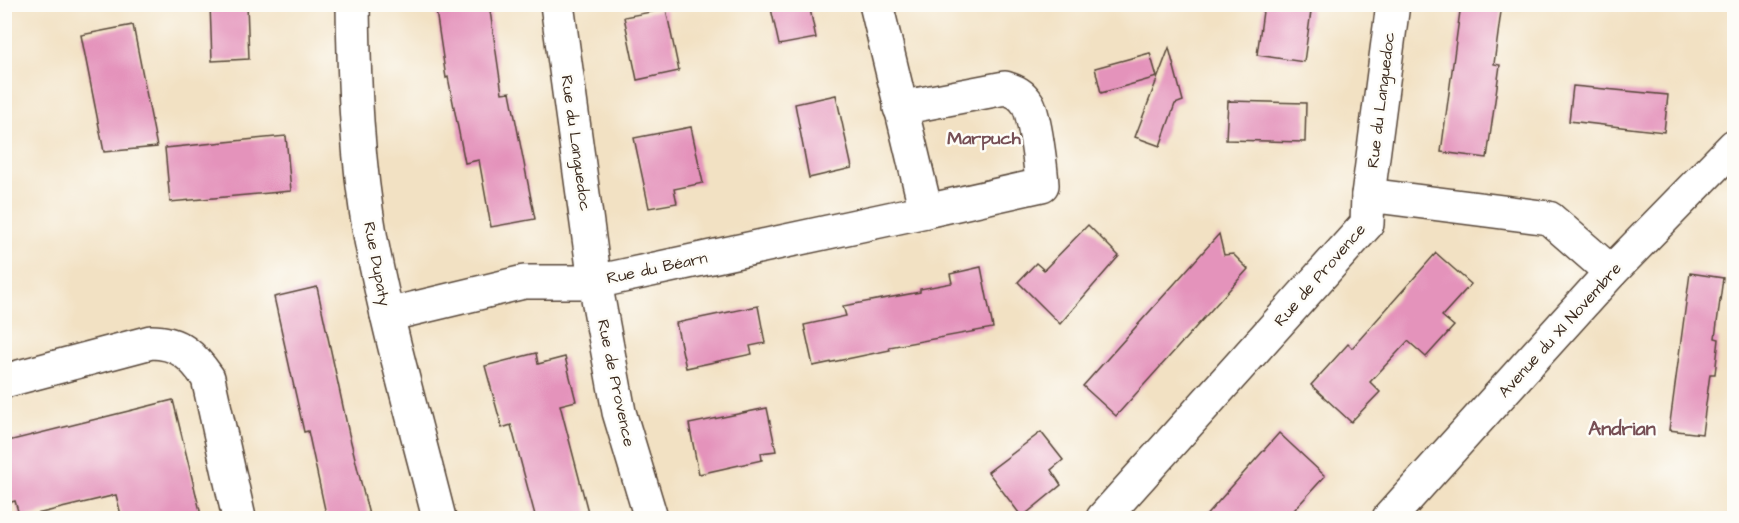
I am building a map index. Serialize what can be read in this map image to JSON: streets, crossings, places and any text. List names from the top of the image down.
{
  "streets": {
    "street": [
      "Rue du Languedoc",
      "Rue Dupaty",
      "Rue du Béarn",
      "Rue de Provence",
      "Avenue du XI Novembre"
    ]
  },
  "crossings": [
    ["Rue du Languedoc", "Rue du Béarn"],
    ["Rue du Languedoc", "Rue de Provence"],
    ["Rue Dupaty", "Rue du Béarn"],
    ["Rue du Béarn", "Rue de Provence"]
  ],
  "districts": ["Marpuch", "Andrian"]
}
